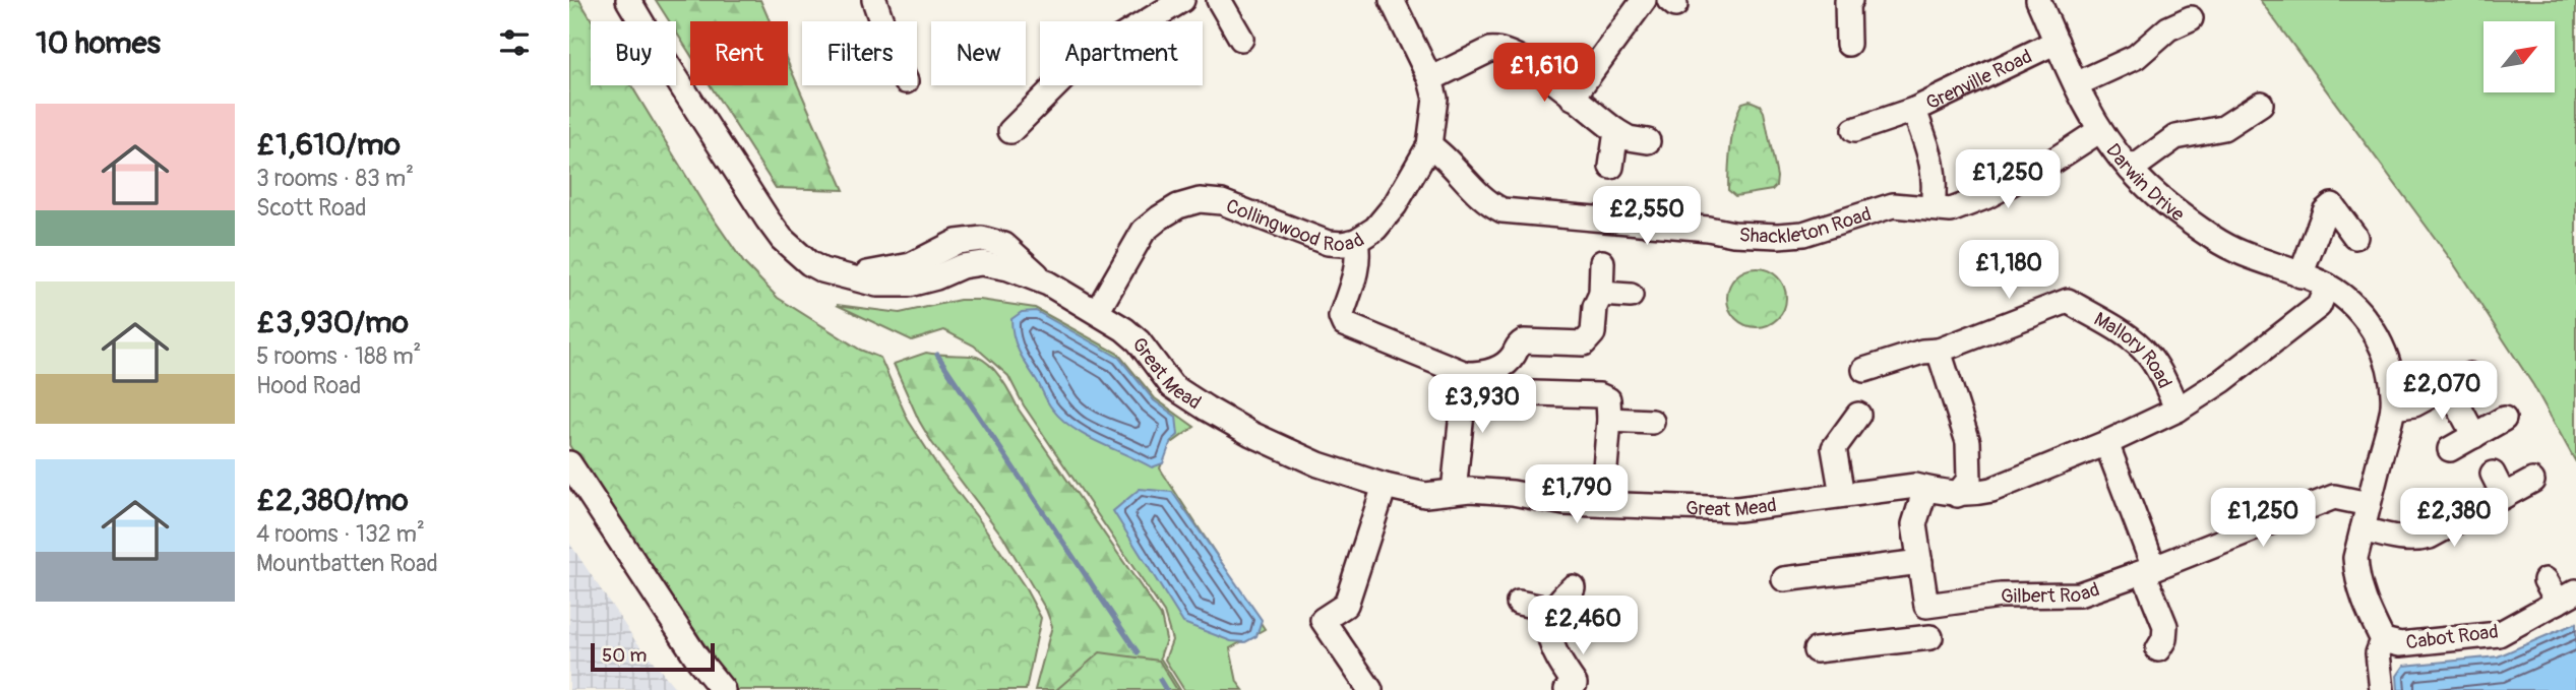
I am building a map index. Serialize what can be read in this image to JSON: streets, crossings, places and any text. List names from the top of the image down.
{
  "streets": {
    "street": [
      "Grenville Road",
      "Darwin Drive",
      "Collingwood Road",
      "Shackleton Road",
      "Mallory Road",
      "Great Mead",
      "Gilbert Road",
      "Cabot Road"
    ]
  },
  "crossings": [
    ["Grenville Road", "Darwin Drive"],
    ["Grenville Road", "Shackleton Road"],
    ["Darwin Drive", "Shackleton Road"],
    ["Darwin Drive", "Great Mead"],
    ["Darwin Drive", "Cabot Road"],
    ["Collingwood Road", "Shackleton Road"],
    ["Collingwood Road", "Great Mead"],
    ["Mallory Road", "Great Mead"],
    ["Great Mead", "Cabot Road"],
    ["Gilbert Road", "Cabot Road"]
  ],
  "scale_bar": "50 m",
  "north": "top right",
  "page": {
    "heading": "10 homes",
    "chip": [
      "Buy",
      "Rent",
      "Filters",
      "New",
      "Apartment"
    ],
    "price": [
      "£1,610",
      "£1,250",
      "£2,550",
      "£1,180",
      "£2,070",
      "£3,930",
      "£1,790",
      "£1,250",
      "£2,380",
      "£2,460"
    ],
    "list": [
      {
        "name": "£1,610/mo",
        "note": "3 rooms · 83 m² · Scott Road"
      },
      {
        "name": "£3,930/mo",
        "note": "5 rooms · 188 m² · Hood Road"
      },
      {
        "name": "£2,380/mo",
        "note": "4 rooms · 132 m² · Mountbatten Road"
      }
    ],
    "scale": "50 m"
  }
}
